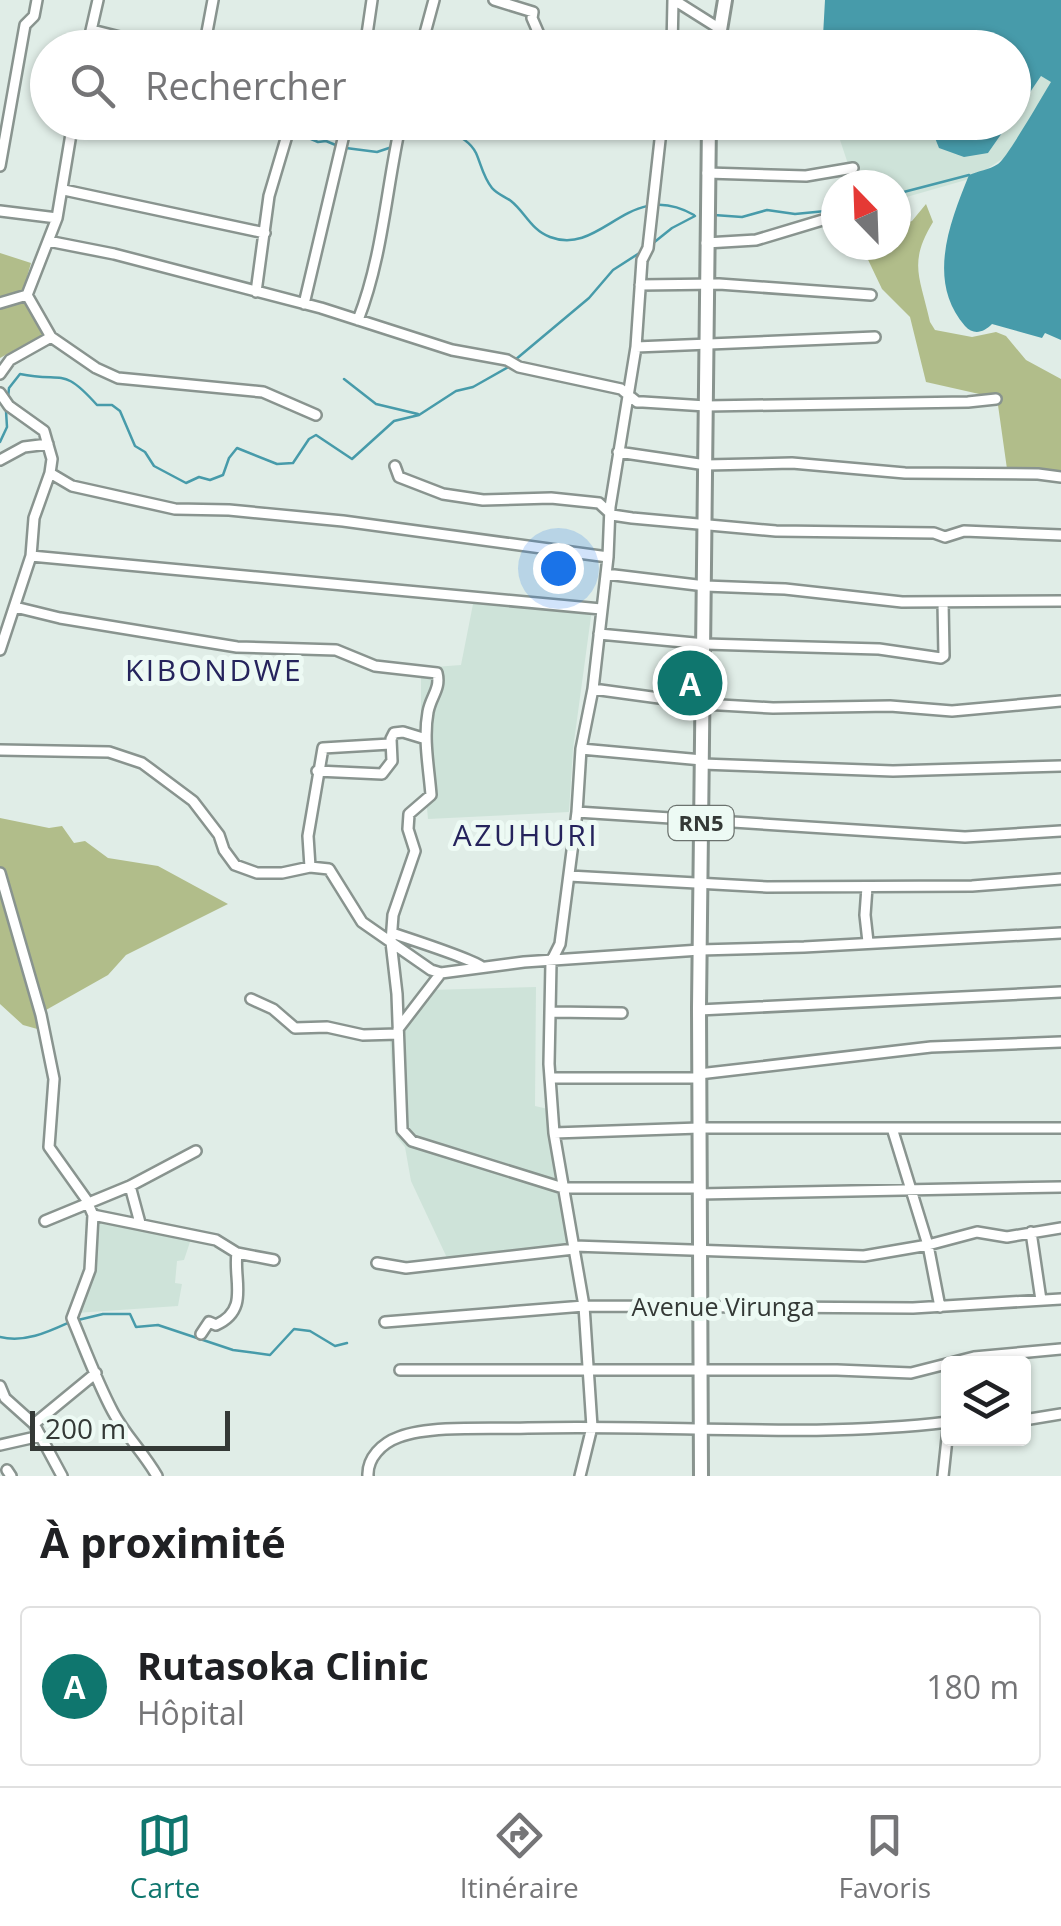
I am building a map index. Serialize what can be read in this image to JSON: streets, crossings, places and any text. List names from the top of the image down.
{
  "streets": {
    "highway": ["RN5"],
    "street": ["Avenue Virunga"]
  },
  "crossings": [
    ["RN5", "Avenue Virunga"]
  ],
  "districts": ["KIBONDWE", "AZUHURI"],
  "scale_bar": "200 m",
  "north": "top left",
  "page": {
    "search": "Rechercher",
    "pins": "A",
    "scale": "200 m",
    "heading": "À proximité",
    "list": [
      {
        "mark": "A",
        "name": "Rutasoka Clinic",
        "note": "Hôpital",
        "value": "180 m"
      }
    ],
    "nav": ["Carte", "Itinéraire", "Favoris"]
  }
}
